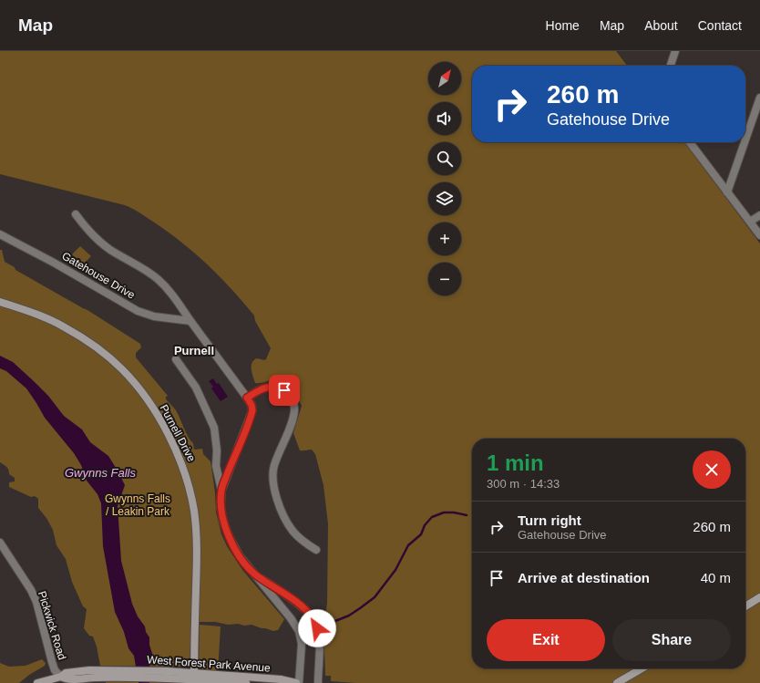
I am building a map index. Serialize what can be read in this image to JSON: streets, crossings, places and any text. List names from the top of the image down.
{
  "streets": {
    "street": [
      "Gatehouse Drive",
      "Purnell Drive",
      "Pickwick Road",
      "West Forest Park Avenue"
    ]
  },
  "crossings": [
    ["Purnell Drive", "West Forest Park Avenue"]
  ],
  "districts": ["Purnell"],
  "water": ["Gwynns Falls"],
  "parks": ["Gwynns Falls / Leakin Park"],
  "north": "top right",
  "page": {
    "header": "Map",
    "nav": [
      "Home",
      "Map",
      "About",
      "Contact"
    ],
    "map_buttons": ["+", "−"],
    "turn": ["260 m", "Gatehouse Drive"],
    "heading": ["1 min", "300 m · 14:33"],
    "list": [
      {
        "name": "Turn right",
        "note": "Gatehouse Drive",
        "value": "260 m"
      },
      {
        "name": "Arrive at destination",
        "value": "40 m"
      }
    ],
    "buttons": ["Exit", "Share"]
  }
}
